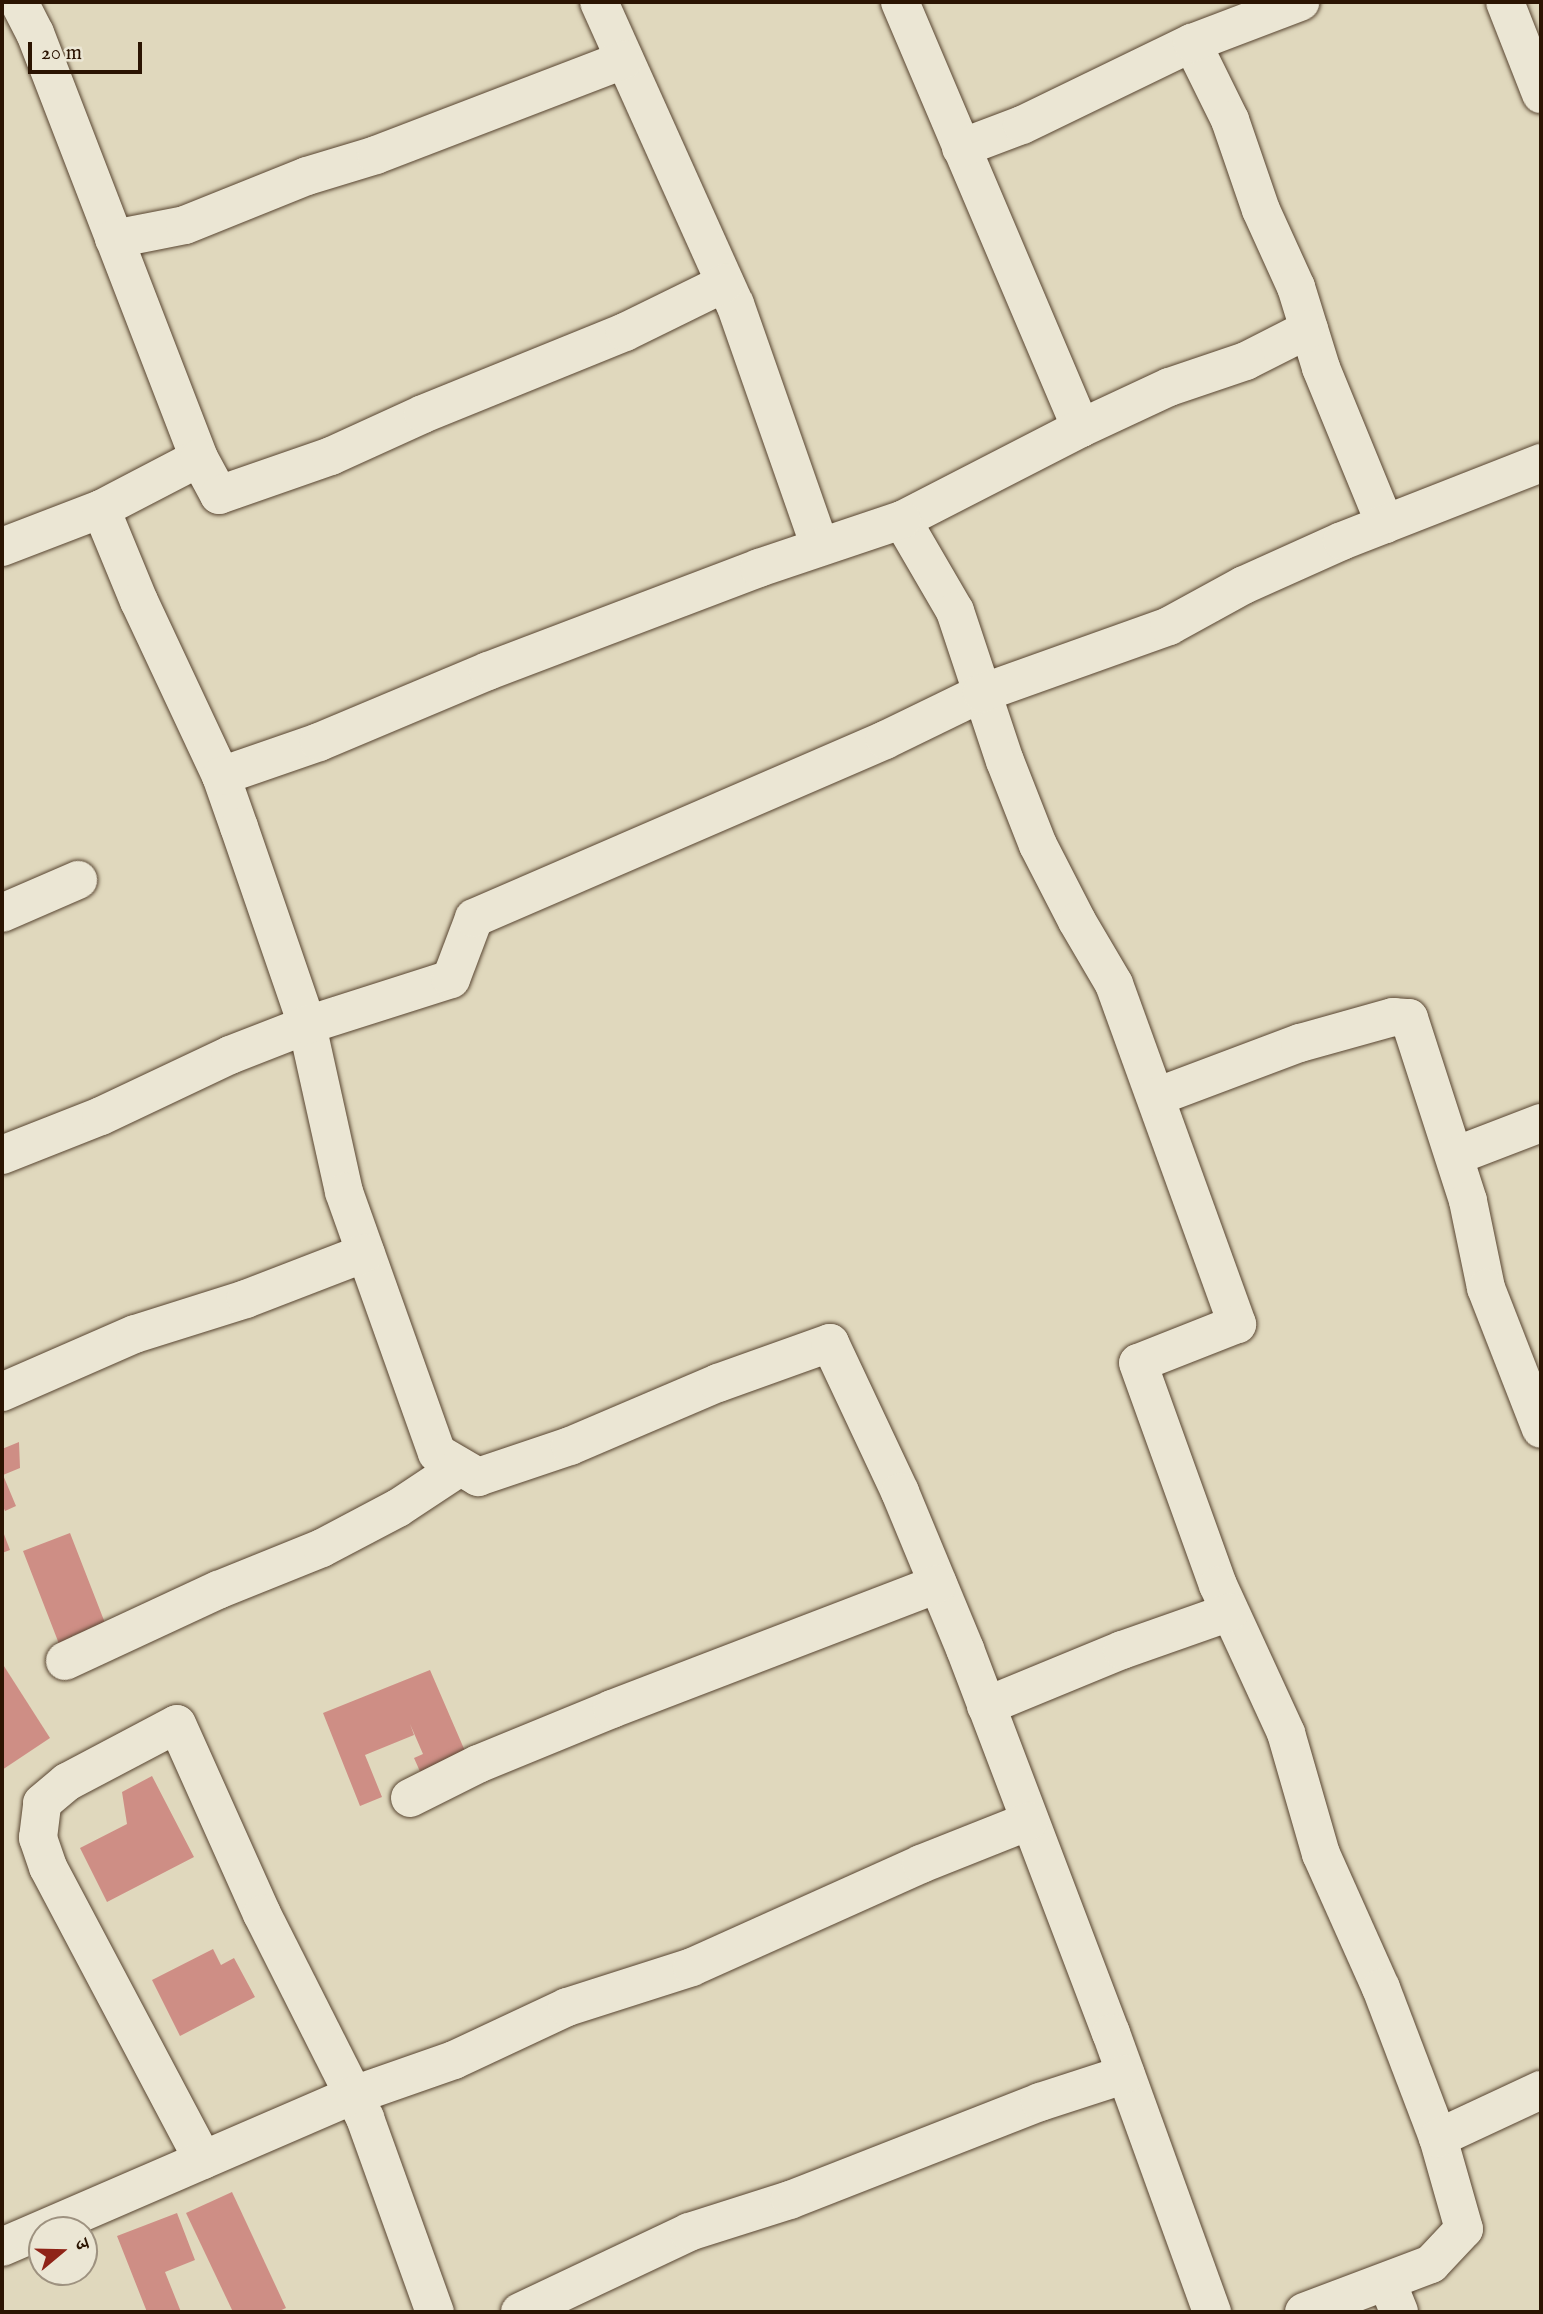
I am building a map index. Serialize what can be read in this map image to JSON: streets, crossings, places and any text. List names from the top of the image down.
{
  "scale_bar": "20 m",
  "north": "right"
}
